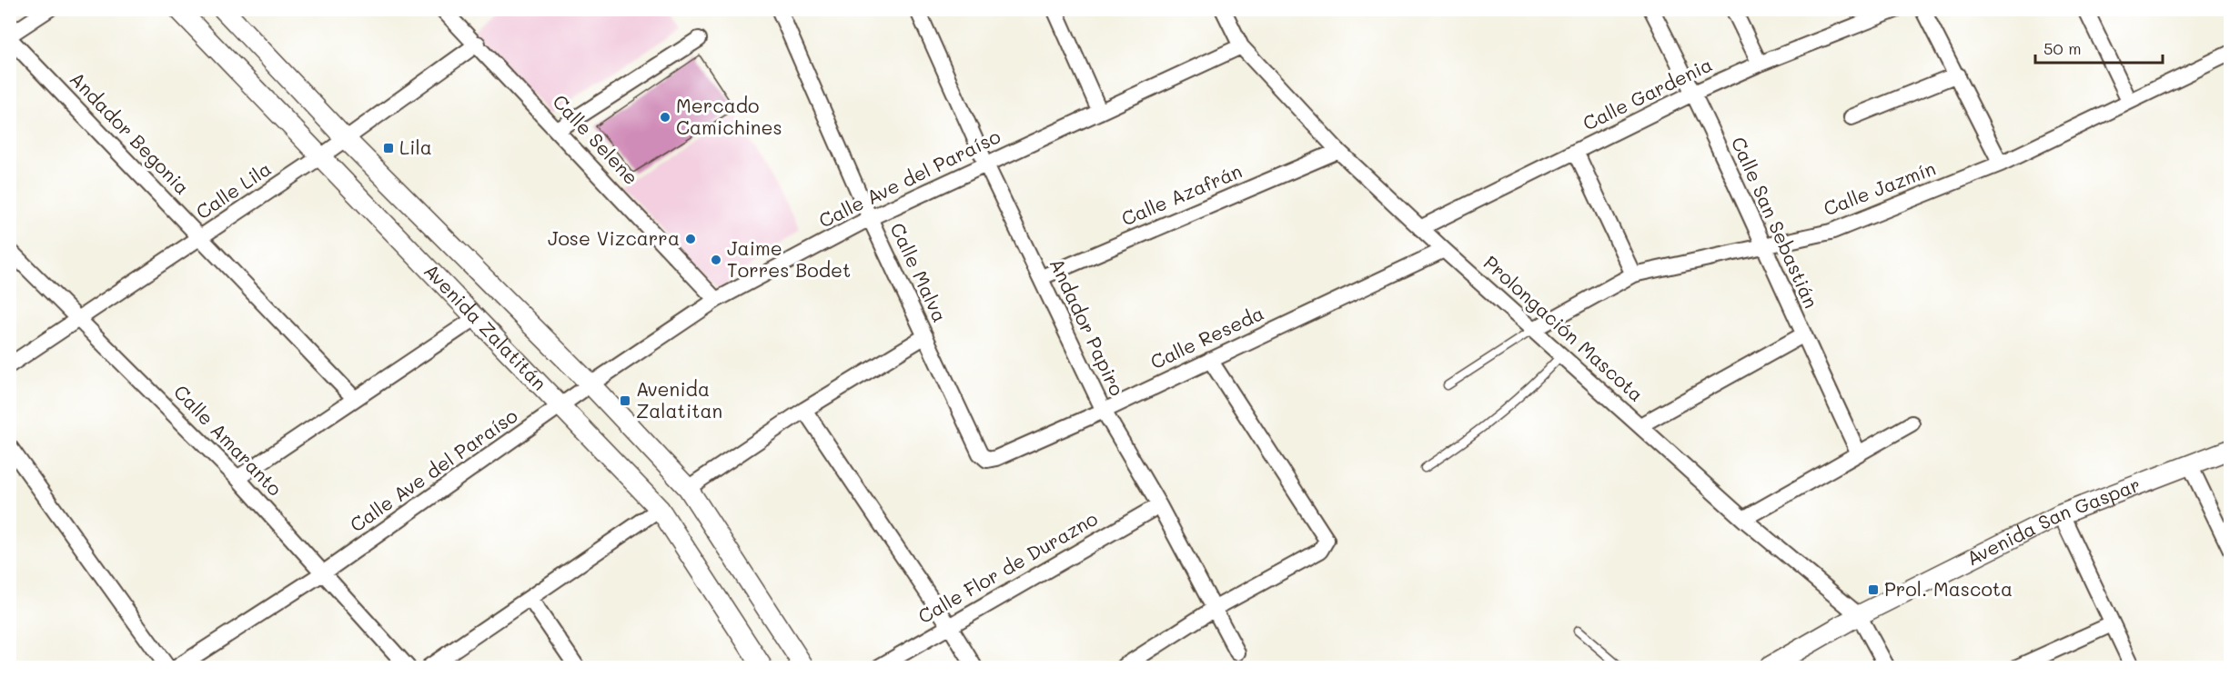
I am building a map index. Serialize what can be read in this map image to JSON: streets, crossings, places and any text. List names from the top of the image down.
{
  "streets": {
    "street": [
      "Calle Gardenia",
      "Andador Begonia",
      "Calle Selene",
      "Calle Ave del Paraíso",
      "Calle Jazmín",
      "Calle Lila",
      "Calle Azafrán",
      "Calle San Sebastián",
      "Calle Malva",
      "Avenida Zalatitán",
      "Andador Papiro",
      "Prolongación Mascota",
      "Calle Reseda",
      "Calle Amaranto",
      "Avenida San Gaspar",
      "Calle Flor de Durazno"
    ]
  },
  "crossings": [
    ["Calle Gardenia", "Calle San Sebastián"],
    ["Calle Gardenia", "Prolongación Mascota"],
    ["Andador Begonia", "Calle Lila"],
    ["Calle Selene", "Calle Ave del Paraíso"],
    ["Calle Selene", "Calle Lila"],
    ["Calle Ave del Paraíso", "Calle Malva"],
    ["Calle Ave del Paraíso", "Avenida Zalatitán"],
    ["Calle Ave del Paraíso", "Andador Papiro"],
    ["Calle Ave del Paraíso", "Prolongación Mascota"],
    ["Calle Ave del Paraíso", "Calle Amaranto"],
    ["Calle Jazmín", "Calle San Sebastián"],
    ["Calle Jazmín", "Prolongación Mascota"],
    ["Calle Lila", "Avenida Zalatitán"],
    ["Calle Lila", "Calle Amaranto"],
    ["Calle Azafrán", "Andador Papiro"],
    ["Calle Azafrán", "Prolongación Mascota"],
    ["Calle Malva", "Calle Reseda"],
    ["Andador Papiro", "Calle Reseda"],
    ["Andador Papiro", "Calle Flor de Durazno"],
    ["Prolongación Mascota", "Calle Reseda"],
    ["Prolongación Mascota", "Avenida San Gaspar"]
  ],
  "places": {
    "other": ["Mercado Camichines", "Jose Vizcarra", "Jaime Torres Bodet"],
    "transit": ["Lila", "Avenida Zalatitan", "Prol. Mascota"]
  },
  "scale_bar": "50 m"
}
